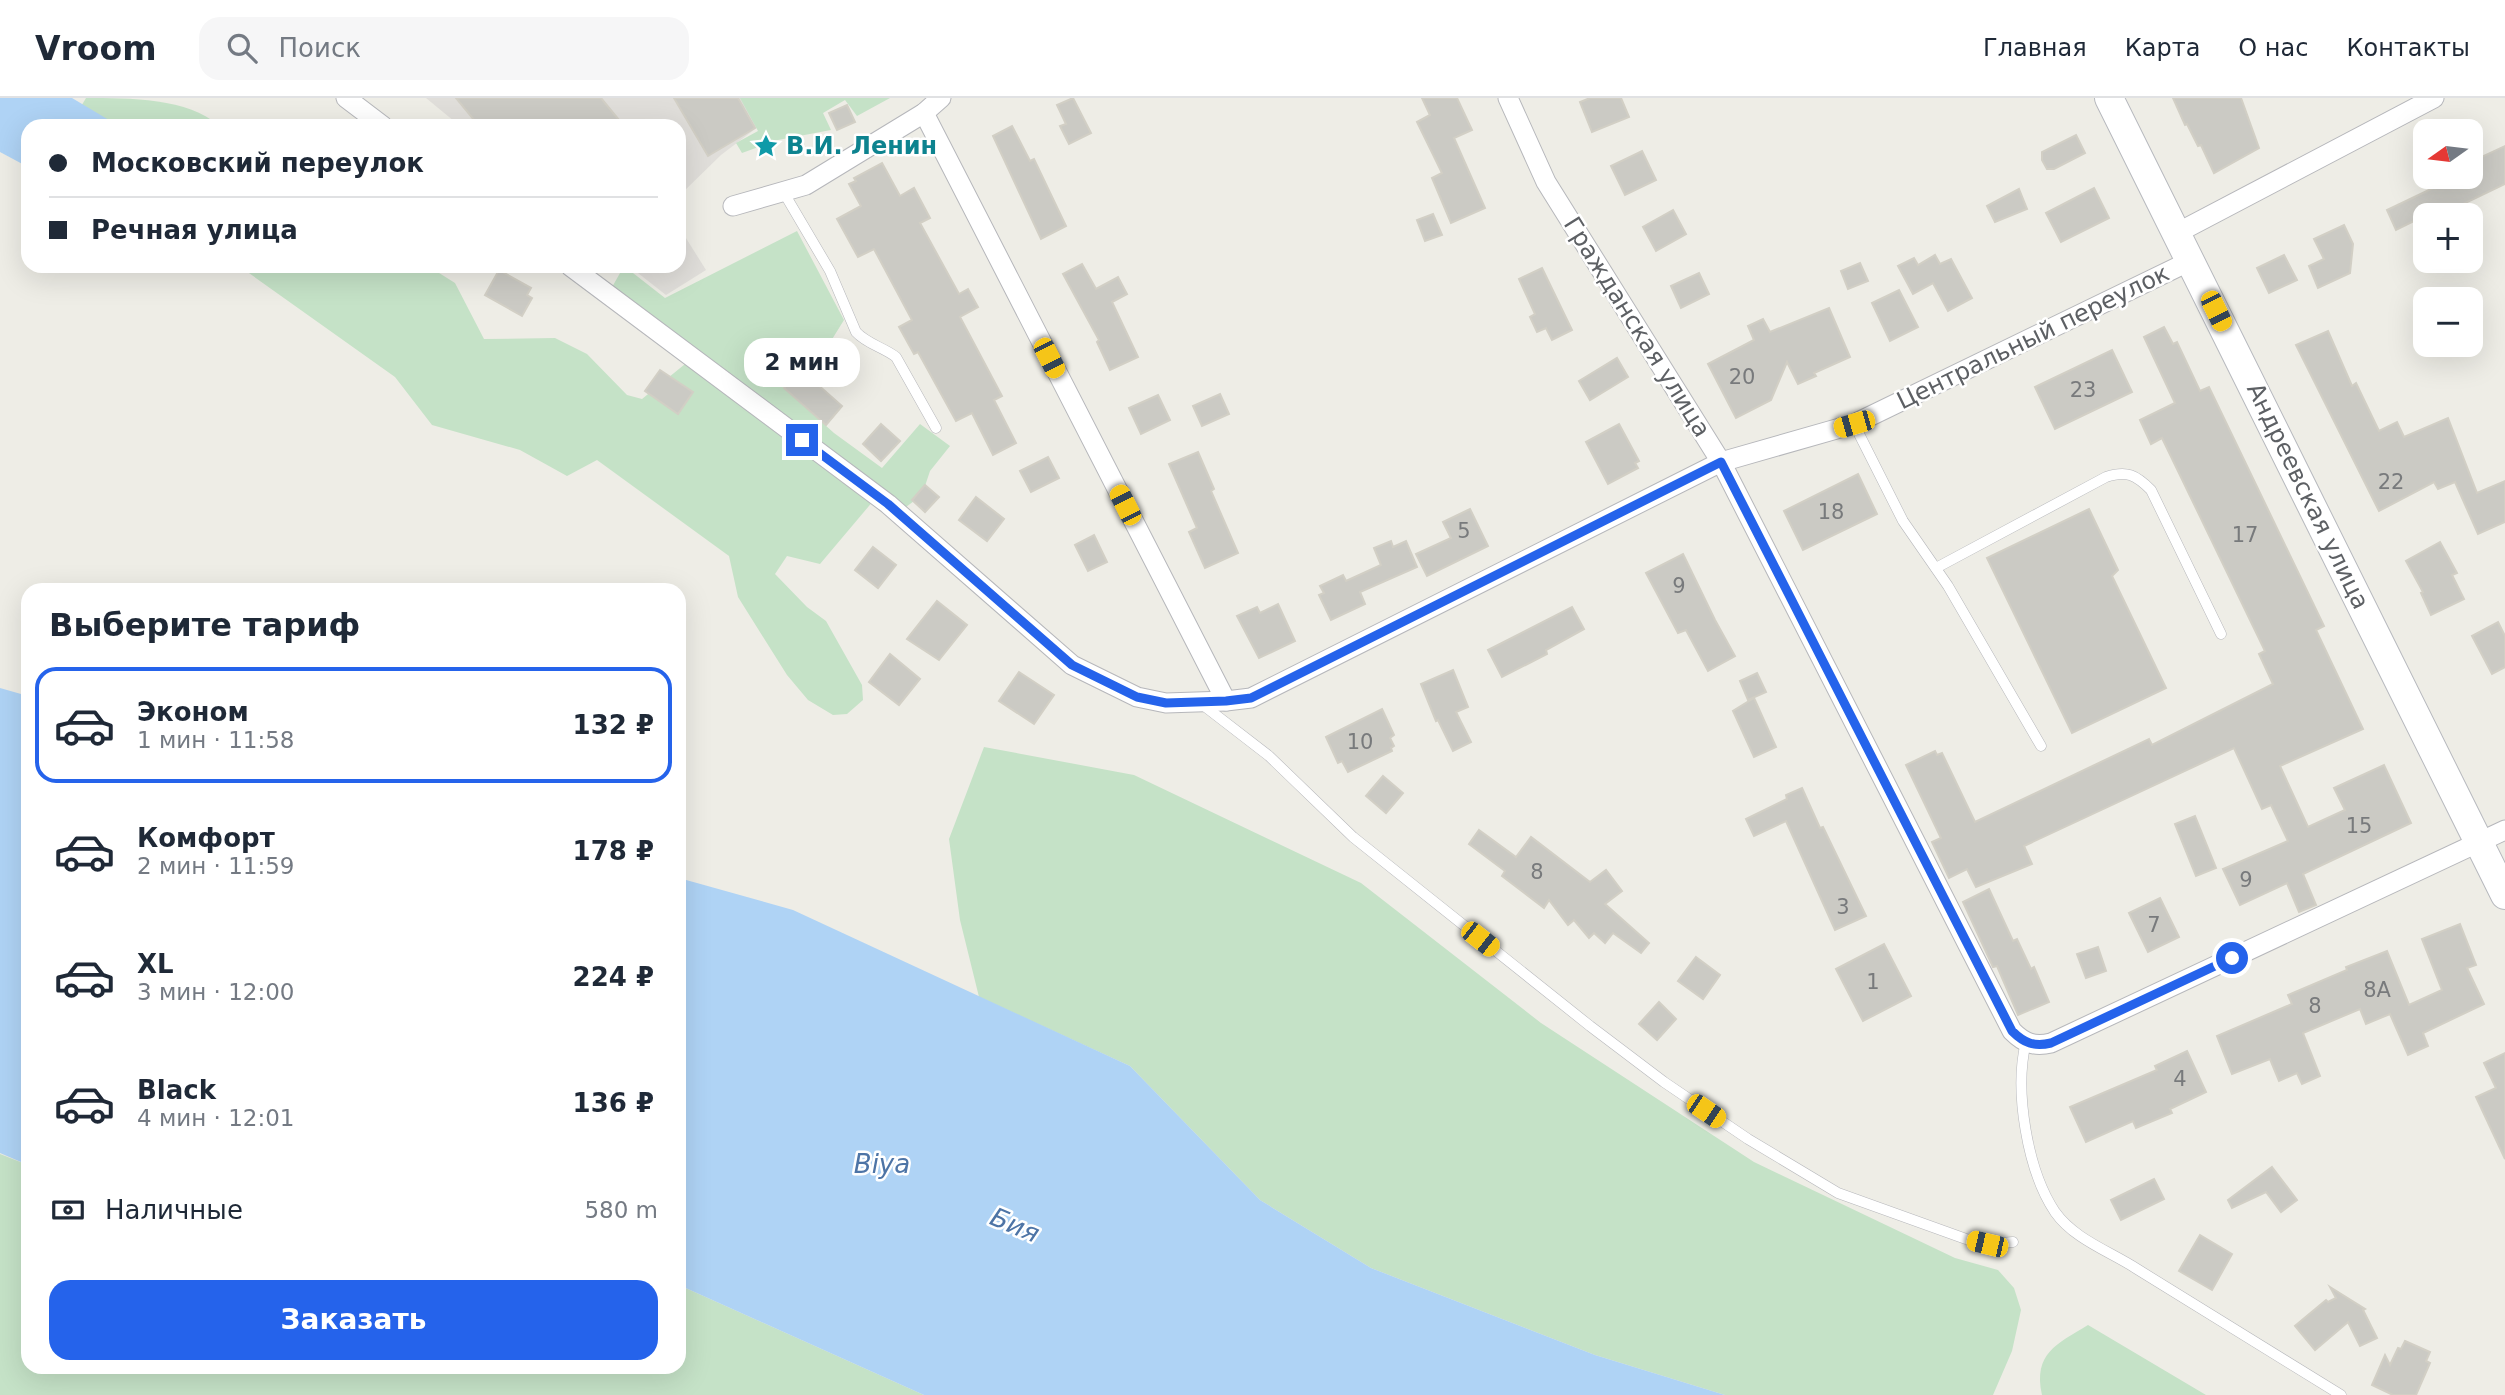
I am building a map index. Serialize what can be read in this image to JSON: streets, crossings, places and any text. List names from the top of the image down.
{
  "streets": {
    "street": ["Гражданская улица", "Центральный переулок", "Андреевская улица"]
  },
  "crossings": [
    ["Гражданская улица", "Центральный переулок"],
    ["Центральный переулок", "Андреевская улица"]
  ],
  "water": ["Biya", "Бия"],
  "places": {
    "place": ["В.И. Ленин"]
  },
  "house_numbers": [
    "20",
    "23",
    "22",
    "18",
    "5",
    "17",
    "9",
    "10",
    "15",
    "8",
    "9",
    "3",
    "7",
    "1",
    "8А",
    "8",
    "4"
  ],
  "north": "left",
  "page": {
    "header": "Vroom",
    "search": "Поиск",
    "nav": [
      "Главная",
      "Карта",
      "О нас",
      "Контакты"
    ],
    "map_buttons": ["+", "−"],
    "banner": ["Московский переулок", "Речная улица"],
    "bubble": "2 мин",
    "heading": "Выберите тариф",
    "list": [
      {
        "name": "Эконом",
        "note": "1 мин · 11:58",
        "value": "132 ₽"
      },
      {
        "name": "Комфорт",
        "note": "2 мин · 11:59",
        "value": "178 ₽"
      },
      {
        "name": "XL",
        "note": "3 мин · 12:00",
        "value": "224 ₽"
      },
      {
        "name": "Black",
        "note": "4 мин · 12:01",
        "value": "136 ₽"
      }
    ],
    "pay": ["Наличные", "580 m"],
    "buttons": "Заказать"
  }
}
